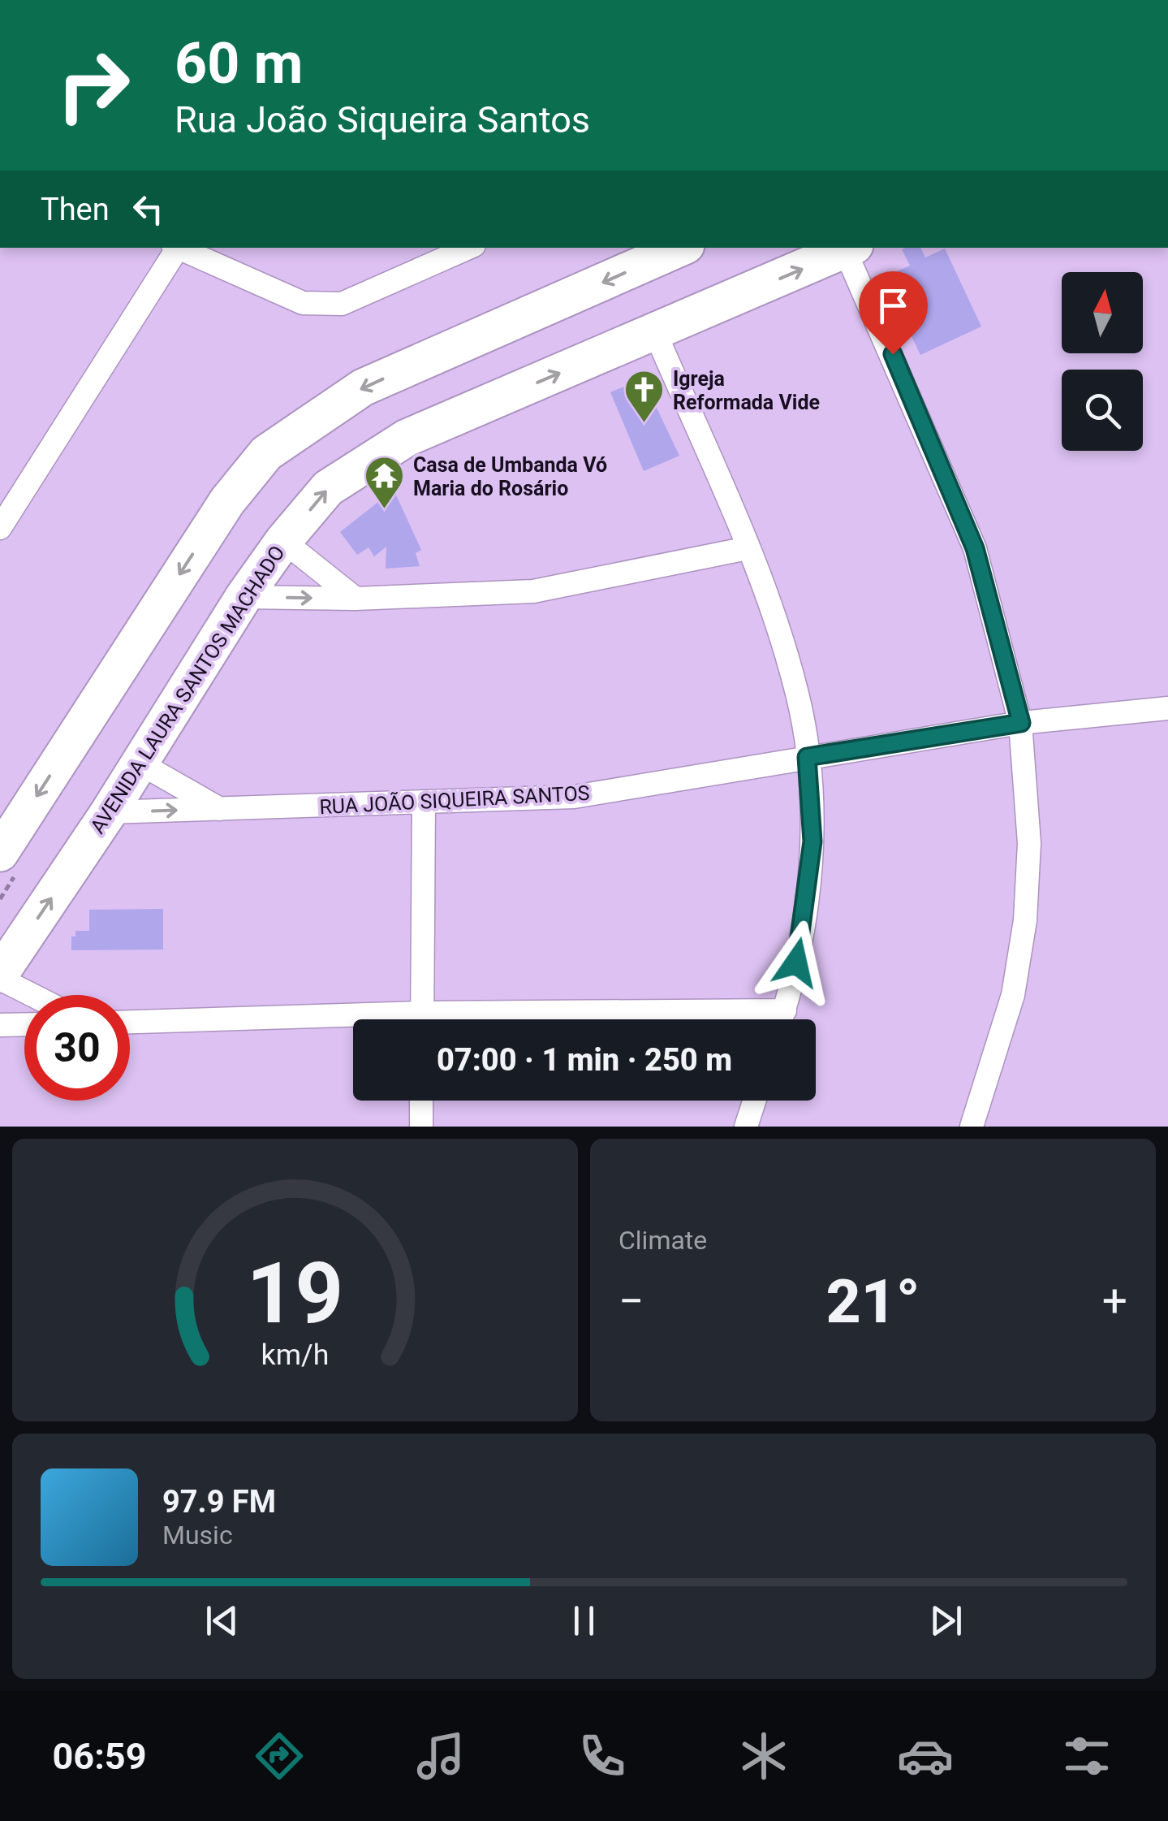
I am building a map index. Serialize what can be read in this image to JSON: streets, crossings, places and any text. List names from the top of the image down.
{
  "streets": {
    "main road": ["AVENIDA LAURA SANTOS MACHADO"],
    "street": ["RUA JOÃO SIQUEIRA SANTOS"]
  },
  "crossings": [
    ["AVENIDA LAURA SANTOS MACHADO", "RUA JOÃO SIQUEIRA SANTOS"]
  ],
  "places": {
    "church": ["Igreja Reformada Vide"],
    "temple": ["Casa de Umbanda Vó Maria do Rosário"]
  },
  "north": "top",
  "page": {
    "turn": ["60 m", "Rua João Siqueira Santos"],
    "then": "Then",
    "limit": "30",
    "trip": "07:00 · 1 min · 250 m",
    "tile": "Climate",
    "heat": ["−", "21°", "+"],
    "song": ["97.9 FM", "Music"],
    "tabs": "06:59",
    "gauge": ["19", "km/h"]
  }
}
